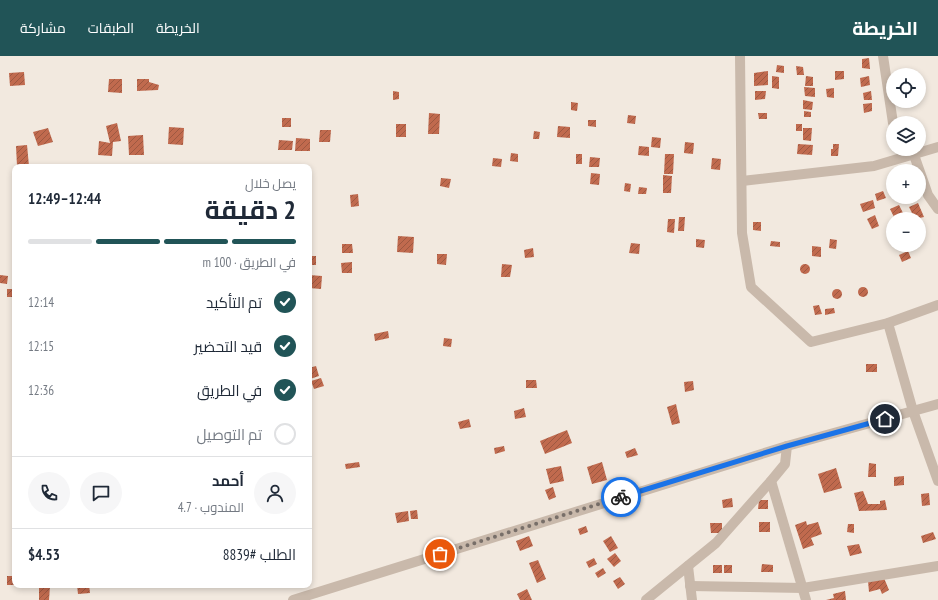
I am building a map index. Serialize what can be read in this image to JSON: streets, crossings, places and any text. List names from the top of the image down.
{
  "page": {
    "header": "الخريطة",
    "nav": ["الخريطة", "الطبقات", "مشاركة"],
    "map_buttons": ["+", "−"],
    "heading": ["2 دقيقة", "يصل خلال", "12:44–12:49"],
    "panel": [
      "أحمد",
      "المندوب · 4.7",
      "الطلب #8839",
      "$4.53"
    ],
    "bar": "في الطريق · 100 m",
    "list": [
      ["تم التأكيد", "12:14"],
      ["قيد التحضير", "12:15"],
      ["في الطريق", "12:36"],
      "تم التوصيل"
    ]
  }
}
